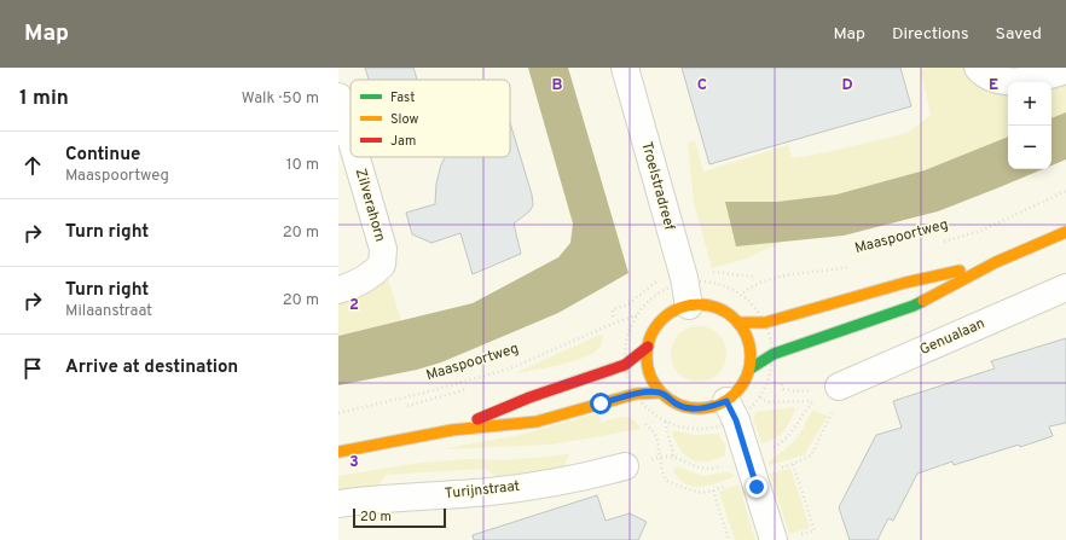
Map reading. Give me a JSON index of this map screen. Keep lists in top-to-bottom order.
{
  "streets": {
    "street": [
      "Troelstradreef",
      "Zilverahorn",
      "Genualaan",
      "Turijnstraat"
    ],
    "path": ["Maaspoortweg"]
  },
  "legend": ["Fast", "Slow", "Jam"],
  "scale_bar": "20 m",
  "page": {
    "header": "Map",
    "nav": ["Map", "Directions", "Saved"],
    "heading": ["1 min", "Walk · 50 m"],
    "map_buttons": ["+", "−"],
    "list": [
      ["Continue", "Maaspoortweg", "10 m"],
      ["Turn right", "20 m"],
      ["Turn right", "Milaanstraat", "20 m"],
      "Arrive at destination"
    ],
    "scale": "20 m"
  },
  "grid": {
    "columns": [
      "B",
      "C",
      "D",
      "E"
    ],
    "rows": ["2", "3"]
  }
}
